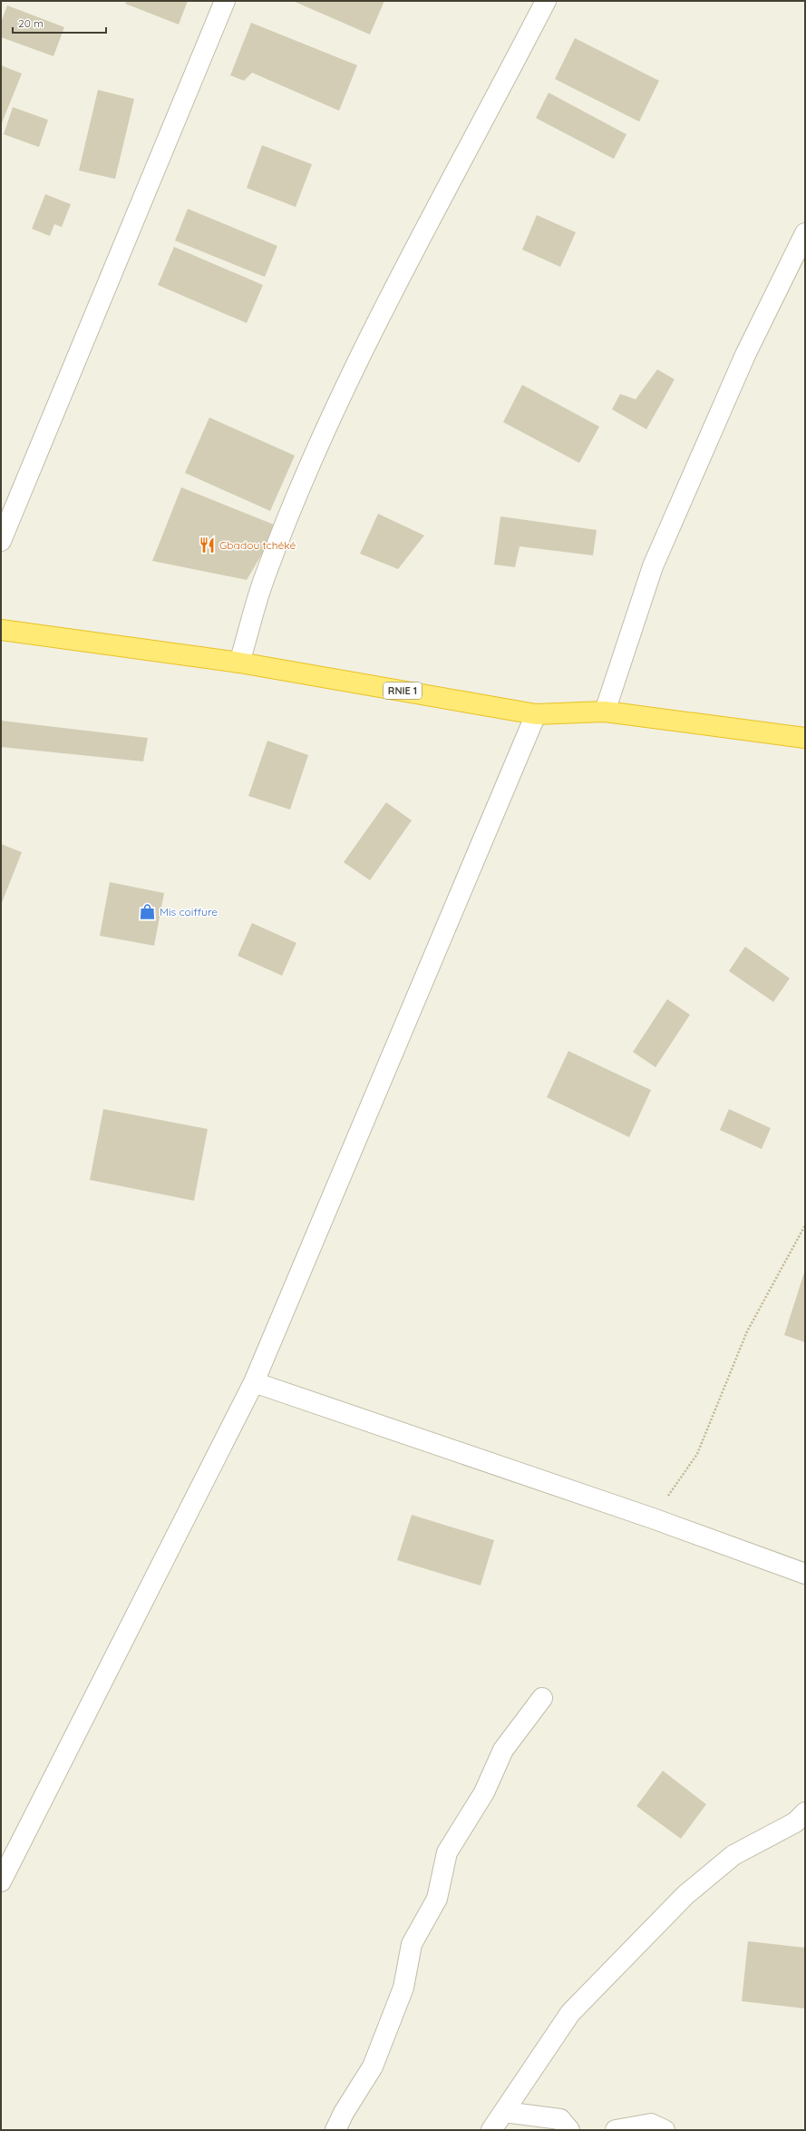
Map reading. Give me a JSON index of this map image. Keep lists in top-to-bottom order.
{
  "streets": {
    "highway": ["RNIE 1"]
  },
  "places": {
    "restaurant": ["Gbadou tchéké"],
    "shop": ["Mis coiffure"]
  },
  "scale_bar": "20 m"
}
